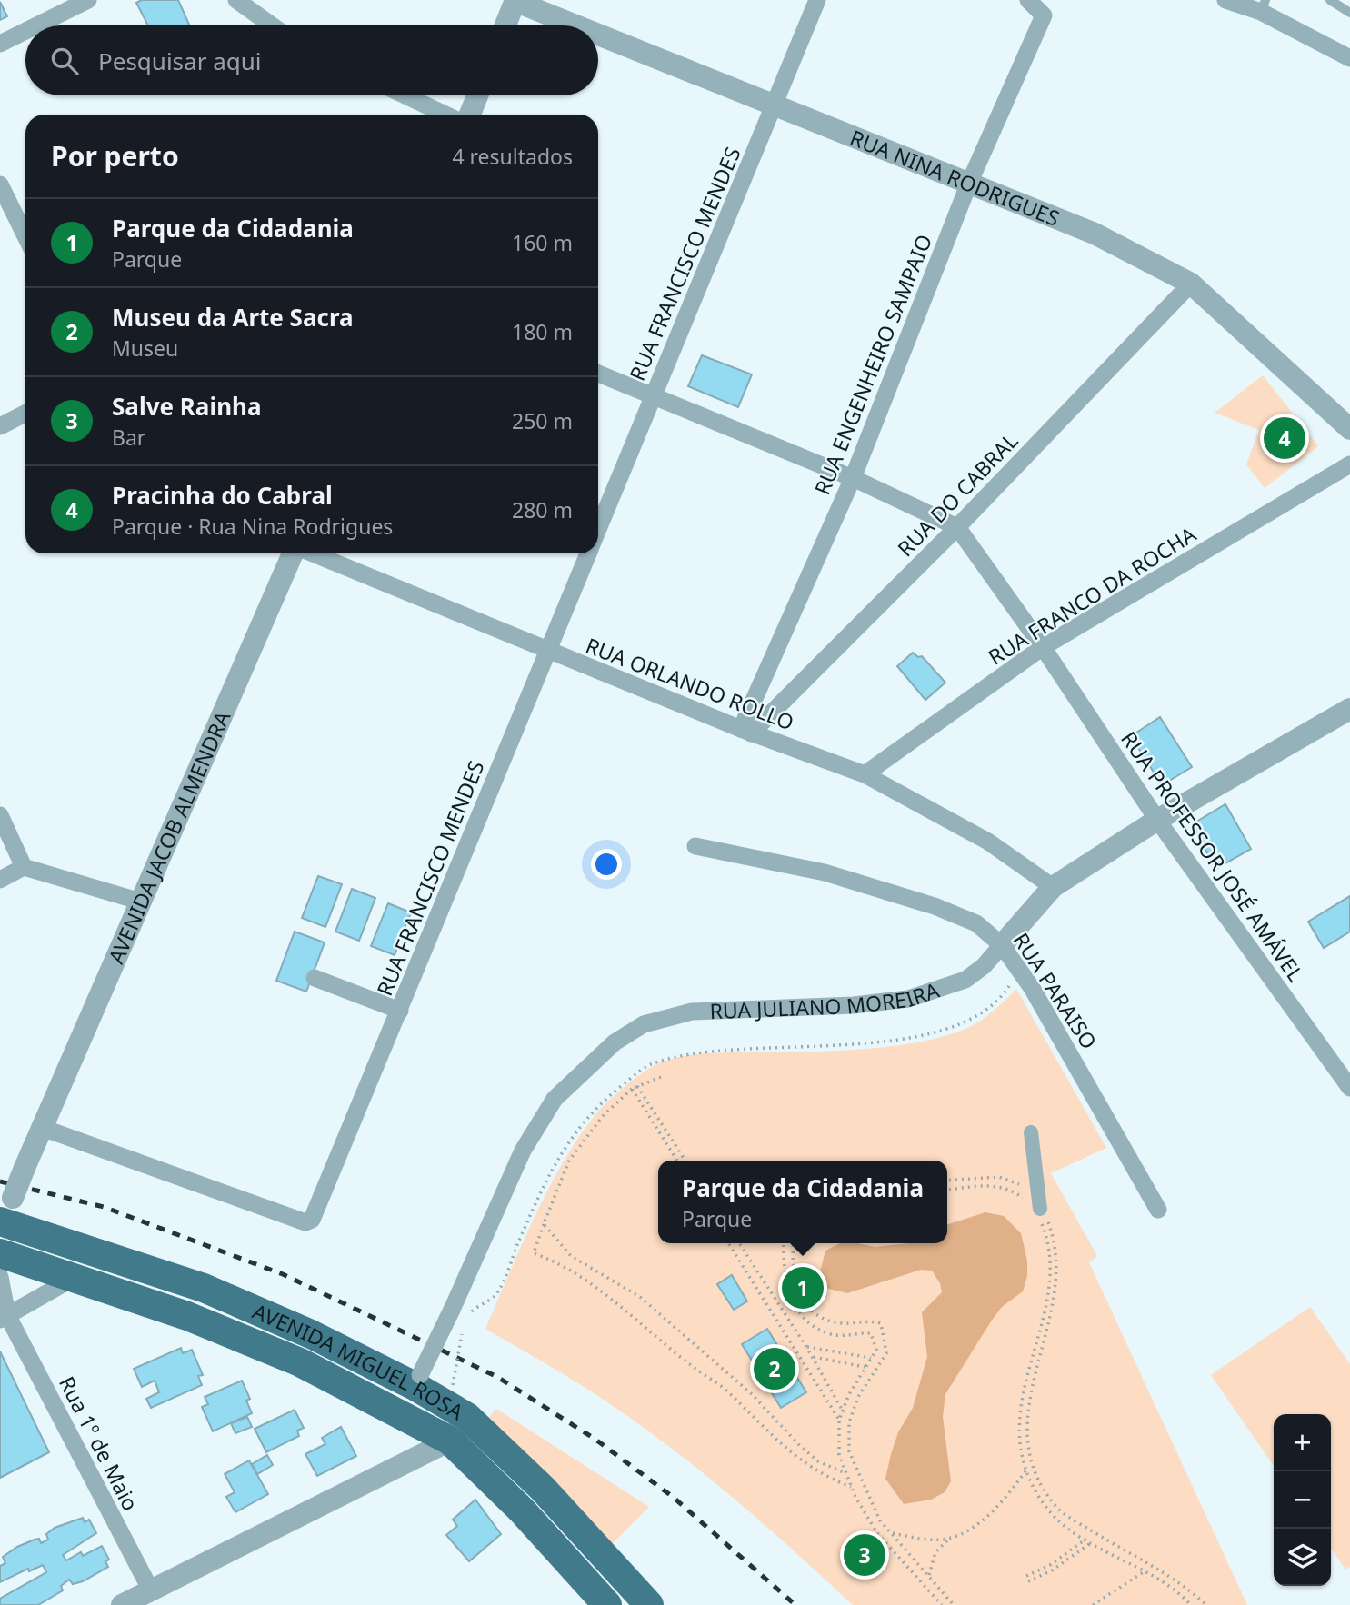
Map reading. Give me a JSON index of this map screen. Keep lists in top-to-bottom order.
{
  "streets": {
    "main road": ["AVENIDA MIGUEL ROSA"],
    "street": [
      "RUA NINA RODRIGUES",
      "RUA FRANCISCO MENDES",
      "RUA ENGENHEIRO SAMPAIO",
      "RUA DO CABRAL",
      "RUA FRANCO DA ROCHA",
      "RUA ORLANDO ROLLO",
      "AVENIDA JACOB ALMENDRA",
      "RUA PROFESSOR JOSÉ AMÁVEL",
      "RUA PARAISO",
      "RUA JULIANO MOREIRA",
      "Rua 1º de Maio"
    ]
  },
  "crossings": [
    ["RUA NINA RODRIGUES", "RUA FRANCISCO MENDES"],
    ["RUA NINA RODRIGUES", "RUA ENGENHEIRO SAMPAIO"],
    ["RUA NINA RODRIGUES", "RUA DO CABRAL"],
    ["RUA FRANCISCO MENDES", "RUA ORLANDO ROLLO"],
    ["RUA FRANCISCO MENDES", "AVENIDA JACOB ALMENDRA"],
    ["RUA ENGENHEIRO SAMPAIO", "RUA DO CABRAL"],
    ["RUA ENGENHEIRO SAMPAIO", "RUA ORLANDO ROLLO"],
    ["RUA DO CABRAL", "RUA ORLANDO ROLLO"],
    ["RUA DO CABRAL", "RUA PROFESSOR JOSÉ AMÁVEL"],
    ["RUA FRANCO DA ROCHA", "RUA ORLANDO ROLLO"],
    ["RUA FRANCO DA ROCHA", "RUA PROFESSOR JOSÉ AMÁVEL"],
    ["RUA ORLANDO ROLLO", "RUA JULIANO MOREIRA"],
    ["AVENIDA JACOB ALMENDRA", "AVENIDA MIGUEL ROSA"],
    ["RUA PROFESSOR JOSÉ AMÁVEL", "RUA JULIANO MOREIRA"],
    ["RUA PARAISO", "RUA JULIANO MOREIRA"],
    ["RUA JULIANO MOREIRA", "AVENIDA MIGUEL ROSA"]
  ],
  "page": {
    "search": "Pesquisar aqui",
    "heading": ["Por perto", "4 resultados"],
    "list": [
      {
        "mark": "1",
        "name": "Parque da Cidadania",
        "note": "Parque",
        "value": "160 m"
      },
      {
        "mark": "2",
        "name": "Museu da Arte Sacra",
        "note": "Museu",
        "value": "180 m"
      },
      {
        "mark": "3",
        "name": "Salve Rainha",
        "note": "Bar",
        "value": "250 m"
      },
      {
        "mark": "4",
        "name": "Pracinha do Cabral",
        "note": "Parque · Rua Nina Rodrigues",
        "value": "280 m"
      }
    ],
    "pins": [
      "4",
      "1",
      "2",
      "3"
    ],
    "popup": ["Parque da Cidadania", "Parque"],
    "map_buttons": ["+", "−"]
  }
}
